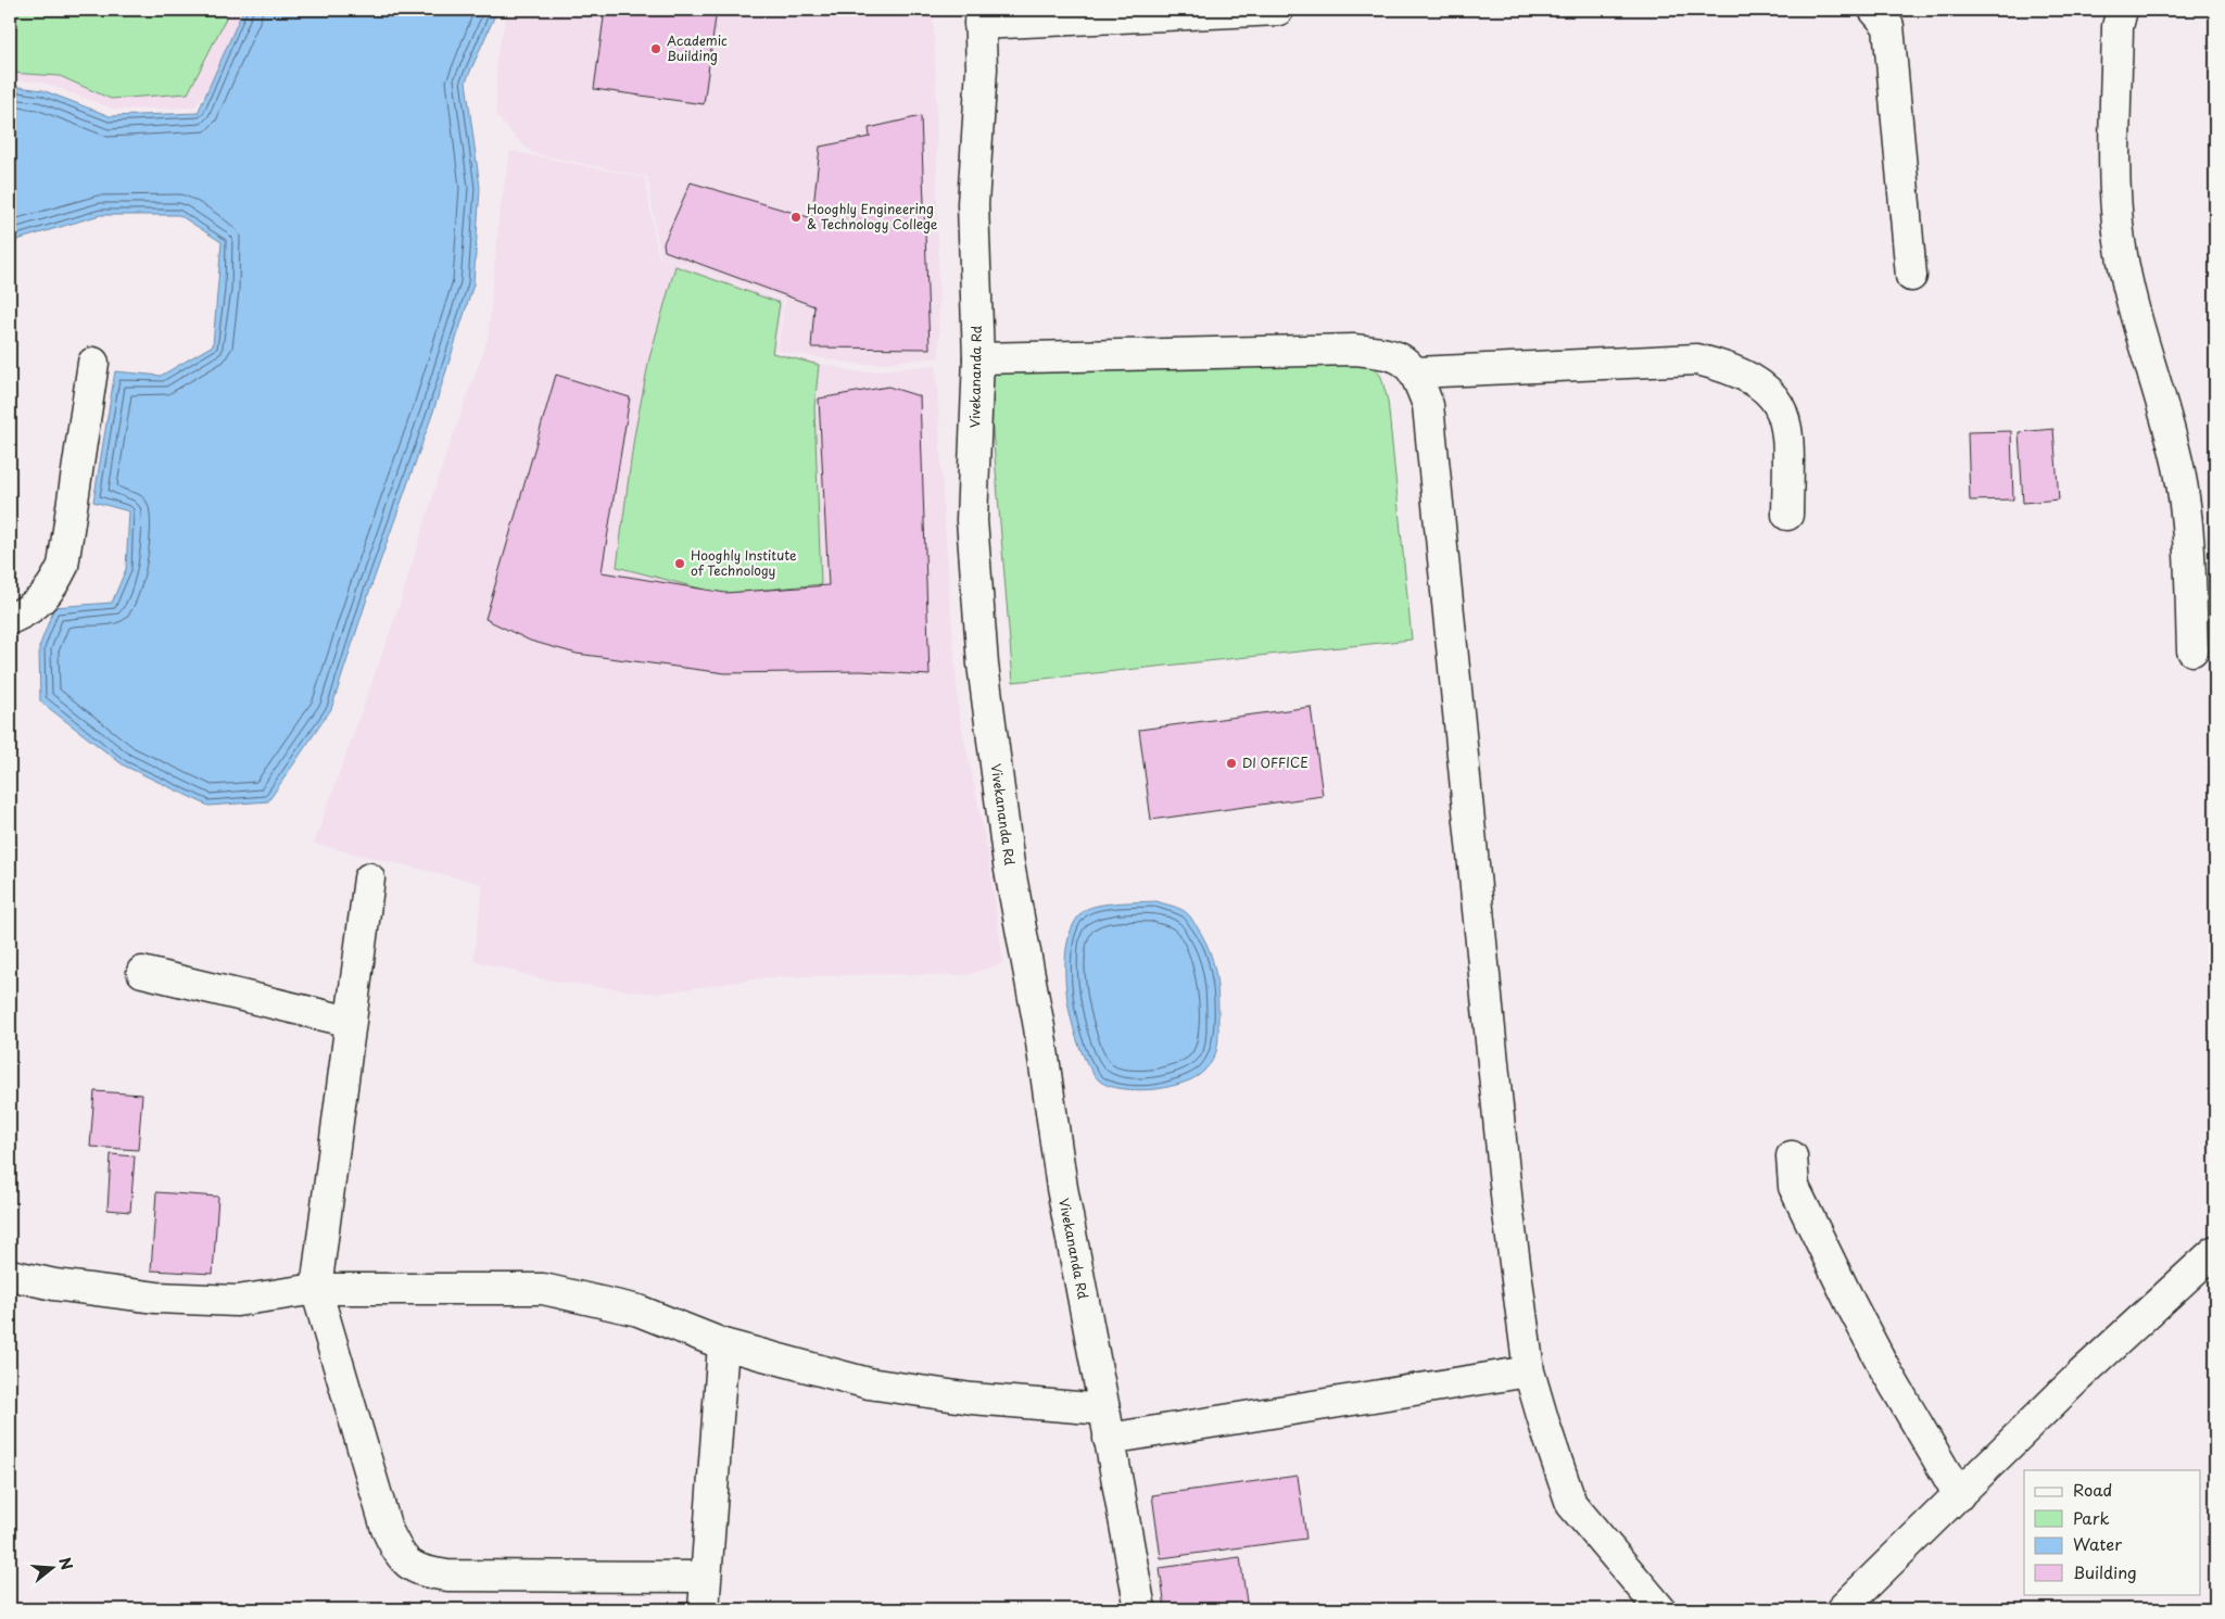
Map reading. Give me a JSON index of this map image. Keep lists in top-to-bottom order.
{
  "streets": {
    "street": ["Vivekananda Rd"]
  },
  "places": [
    "Academic Building",
    "Hooghly Engineering & Technology College",
    "Hooghly Institute of Technology",
    "DI OFFICE"
  ],
  "legend": [
    "Road",
    "Park",
    "Water",
    "Building"
  ],
  "north": "right"
}
